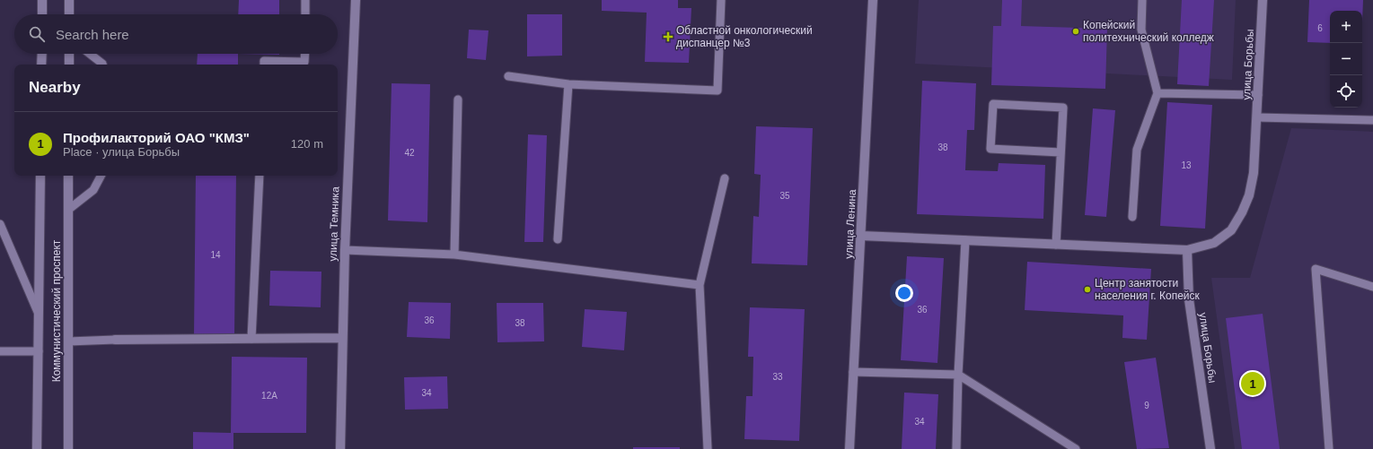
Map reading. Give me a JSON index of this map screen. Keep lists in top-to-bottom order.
{
  "streets": {
    "street": [
      "улица Борьбы",
      "улица Темника",
      "улица Ленина",
      "Коммунистический проспект"
    ]
  },
  "crossings": [
    ["улица Борьбы", "улица Ленина"]
  ],
  "places": {
    "other": ["Копейский политехнический колледж", "Центр занятости населения г. Копейск"],
    "health": ["Областной онкологический диспанцер №3"]
  },
  "house_numbers": [
    "6",
    "38",
    "42",
    "13",
    "35",
    "14",
    "36",
    "36",
    "38",
    "33",
    "34",
    "12А",
    "9",
    "34"
  ],
  "page": {
    "map_buttons": ["+", "−"],
    "search": "Search here",
    "heading": "Nearby",
    "list": [
      {
        "mark": "1",
        "name": "Профилакторий ОАО \"КМЗ\"",
        "note": "Place · улица Борьбы",
        "value": "120 m"
      }
    ],
    "pins": "1"
  }
}
